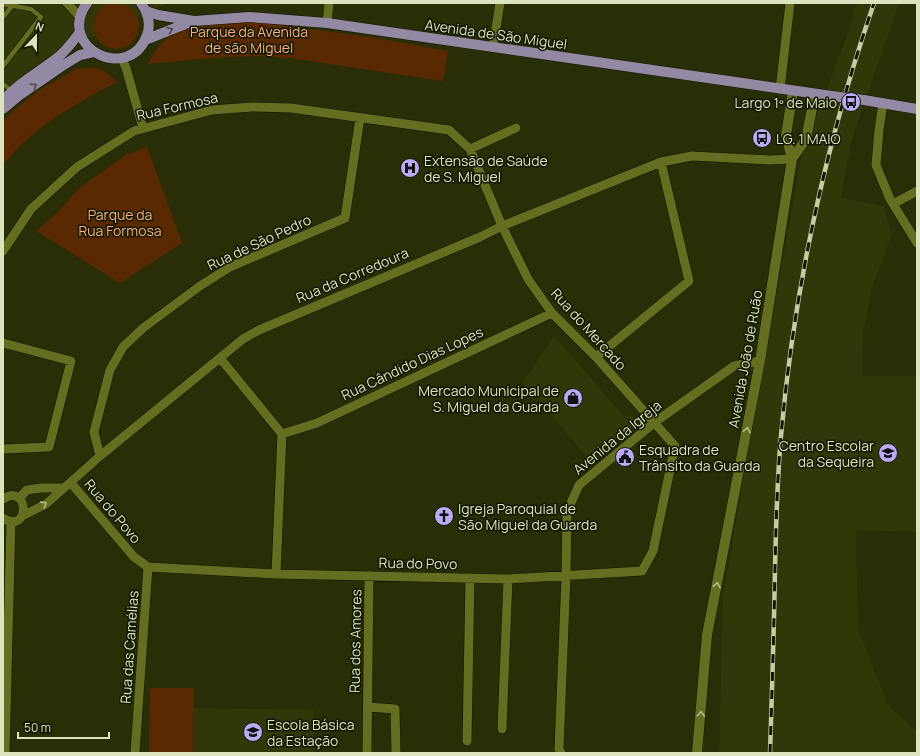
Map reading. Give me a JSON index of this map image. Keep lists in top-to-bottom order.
{
  "streets": {
    "main road": ["Avenida de São Miguel", "Avenida João de Ruão"],
    "street": [
      "Rua Formosa",
      "Rua de São Pedro",
      "Rua da Corredoura",
      "Rua do Mercado",
      "Rua Cândido Dias Lopes",
      "Avenida da Igreja",
      "Rua do Povo",
      "Rua dos Amores",
      "Rua das Camélias"
    ]
  },
  "crossings": [
    ["Rua Formosa", "Rua de São Pedro"],
    ["Rua Formosa", "Rua da Corredoura"],
    ["Rua Formosa", "Rua do Mercado"],
    ["Rua de São Pedro", "Rua da Corredoura"],
    ["Rua da Corredoura", "Rua do Mercado"],
    ["Rua da Corredoura", "Avenida João de Ruão"],
    ["Rua da Corredoura", "Rua do Povo"],
    ["Rua do Mercado", "Rua Cândido Dias Lopes"],
    ["Rua do Mercado", "Avenida da Igreja"],
    ["Rua do Mercado", "Rua do Povo"],
    ["Avenida João de Ruão", "Avenida da Igreja"],
    ["Avenida da Igreja", "Rua do Povo"],
    ["Rua do Povo", "Rua dos Amores"],
    ["Rua do Povo", "Rua das Camélias"]
  ],
  "one_way": ["Avenida João de Ruão"],
  "parks": ["Parque da Avenida de são Miguel", "Parque da Rua Formosa"],
  "places": {
    "bus stop": ["Largo 1º de Maio", "LG. 1 MAIO"],
    "hospital": ["Extensão de Saúde de S. Miguel"],
    "shop": ["Mercado Municipal de S. Miguel da Guarda"],
    "school or university": ["Centro Escolar da Sequeira", "Escola Básica da Estação"],
    "public building": ["Esquadra de Trânsito da Guarda"],
    "church": ["Igreja Paroquial de São Miguel da Guarda"]
  },
  "scale_bar": "50 m",
  "north": "top"
}
